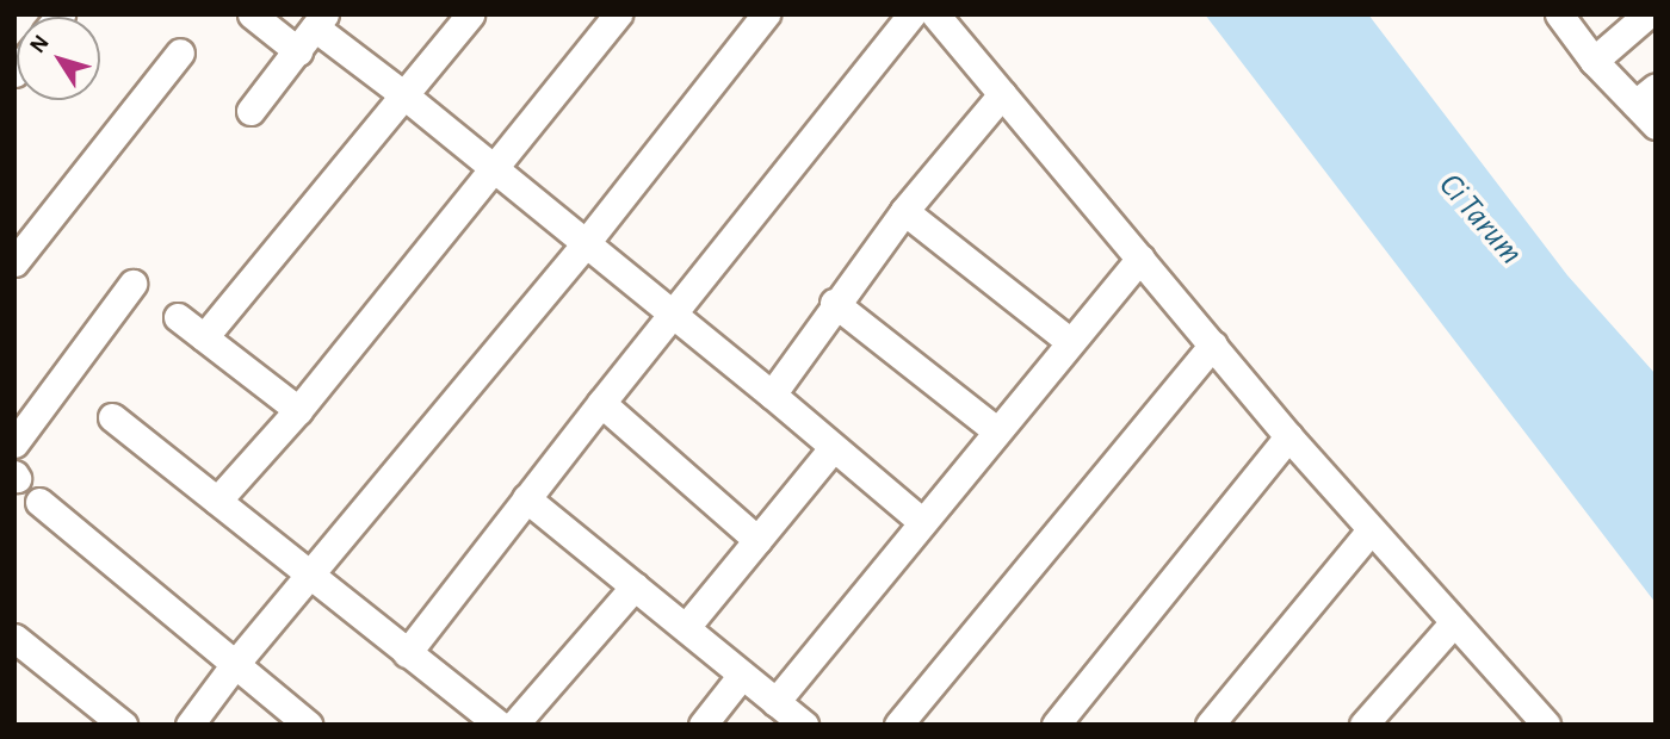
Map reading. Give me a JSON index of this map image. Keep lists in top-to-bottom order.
{
  "water": ["Ci Tarum"],
  "north": "top left"
}
